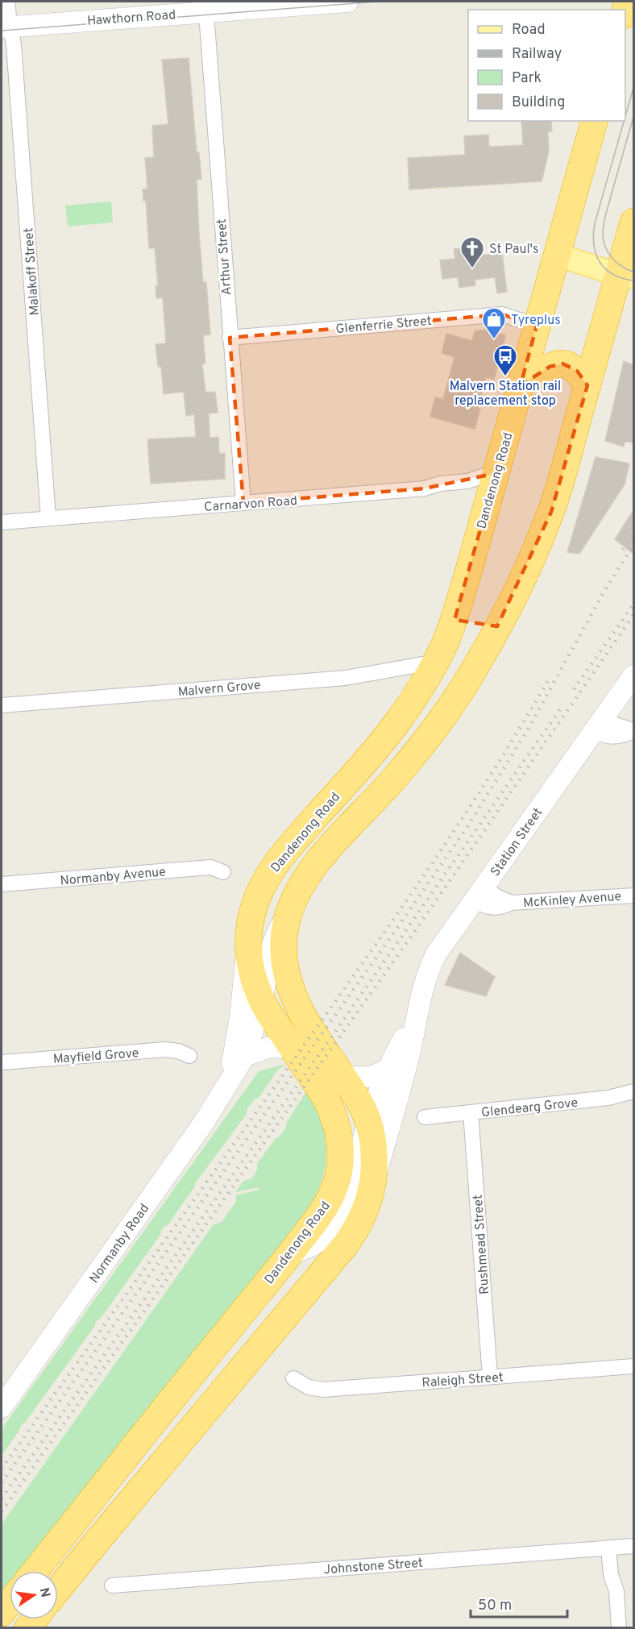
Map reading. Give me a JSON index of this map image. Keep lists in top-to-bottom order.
{
  "streets": {
    "highway": ["Dandenong Road"],
    "street": [
      "Hawthorn Road",
      "Arthur Street",
      "Malakoff Street",
      "Glenferrie Street",
      "Carnarvon Road",
      "Malvern Grove",
      "Station Street",
      "Normanby Avenue",
      "McKinley Avenue",
      "Mayfield Grove",
      "Glendearg Grove",
      "Normanby Road",
      "Rushmead Street",
      "Raleigh Street",
      "Johnstone Street"
    ]
  },
  "crossings": [
    ["Hawthorn Road", "Arthur Street"],
    ["Hawthorn Road", "Malakoff Street"],
    ["Arthur Street", "Glenferrie Street"],
    ["Arthur Street", "Carnarvon Road"],
    ["Malakoff Street", "Carnarvon Road"],
    ["Glenferrie Street", "Dandenong Road"],
    ["Dandenong Road", "Carnarvon Road"],
    ["Dandenong Road", "Malvern Grove"],
    ["Dandenong Road", "Station Street"],
    ["Dandenong Road", "Normanby Road"],
    ["Station Street", "McKinley Avenue"],
    ["Glendearg Grove", "Rushmead Street"],
    ["Rushmead Street", "Raleigh Street"]
  ],
  "places": {
    "church": ["St Paul's"],
    "shop": ["Tyreplus"],
    "bus stop": ["Malvern Station rail replacement stop"]
  },
  "legend": [
    "Road",
    "Railway",
    "Park",
    "Building"
  ],
  "scale_bar": "50 m",
  "north": "right"
}
